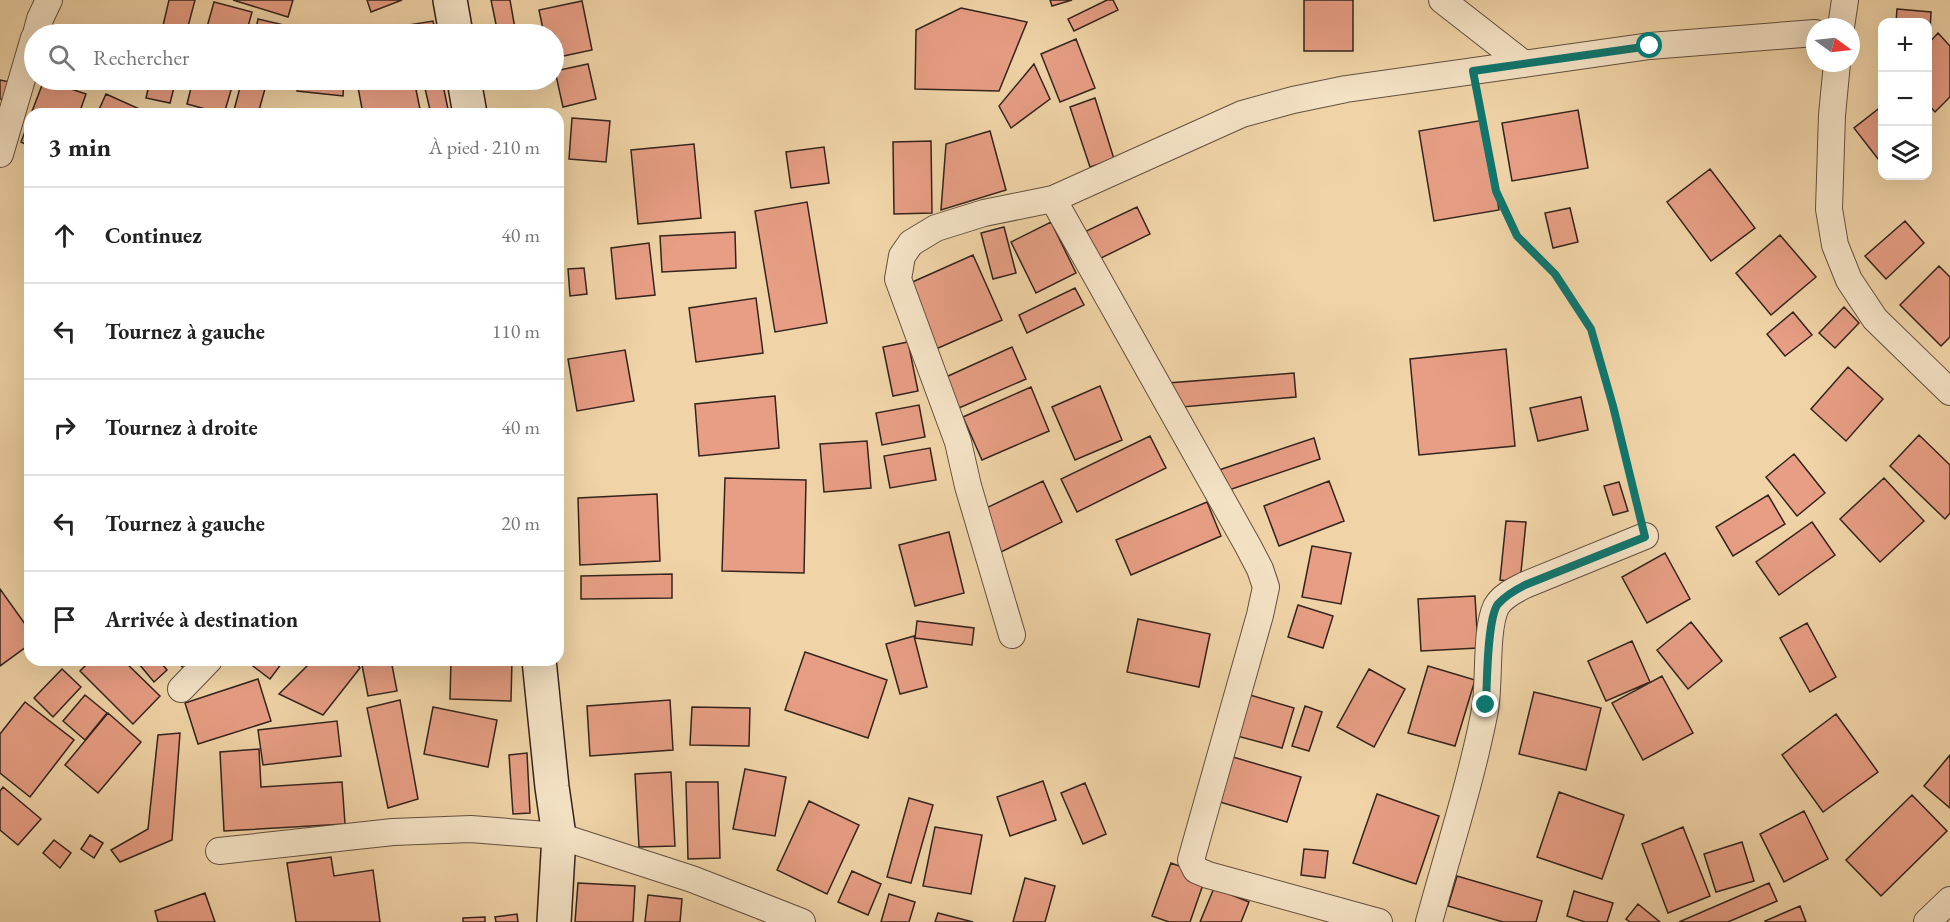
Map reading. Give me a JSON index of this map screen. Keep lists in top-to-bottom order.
{
  "north": "right",
  "page": {
    "map_buttons": ["+", "−"],
    "search": "Rechercher",
    "heading": ["3 min", "À pied · 210 m"],
    "list": [
      ["Continuez", "40 m"],
      ["Tournez à gauche", "110 m"],
      ["Tournez à droite", "40 m"],
      ["Tournez à gauche", "20 m"],
      "Arrivée à destination"
    ]
  }
}
